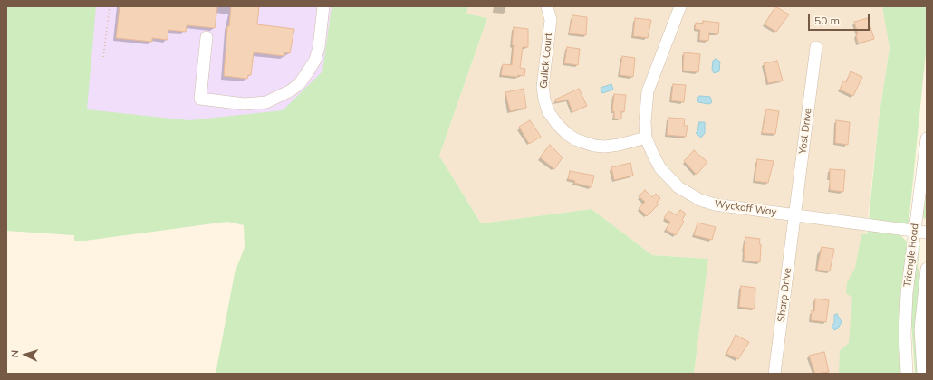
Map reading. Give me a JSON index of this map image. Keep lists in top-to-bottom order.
{
  "streets": {
    "street": [
      "Gulick Court",
      "Yost Drive",
      "Wyckoff Way",
      "Triangle Road",
      "Sharp Drive"
    ]
  },
  "crossings": [
    ["Gulick Court", "Wyckoff Way"],
    ["Yost Drive", "Wyckoff Way"],
    ["Yost Drive", "Sharp Drive"],
    ["Wyckoff Way", "Triangle Road"],
    ["Wyckoff Way", "Sharp Drive"]
  ],
  "scale_bar": "50 m",
  "north": "left"
}
